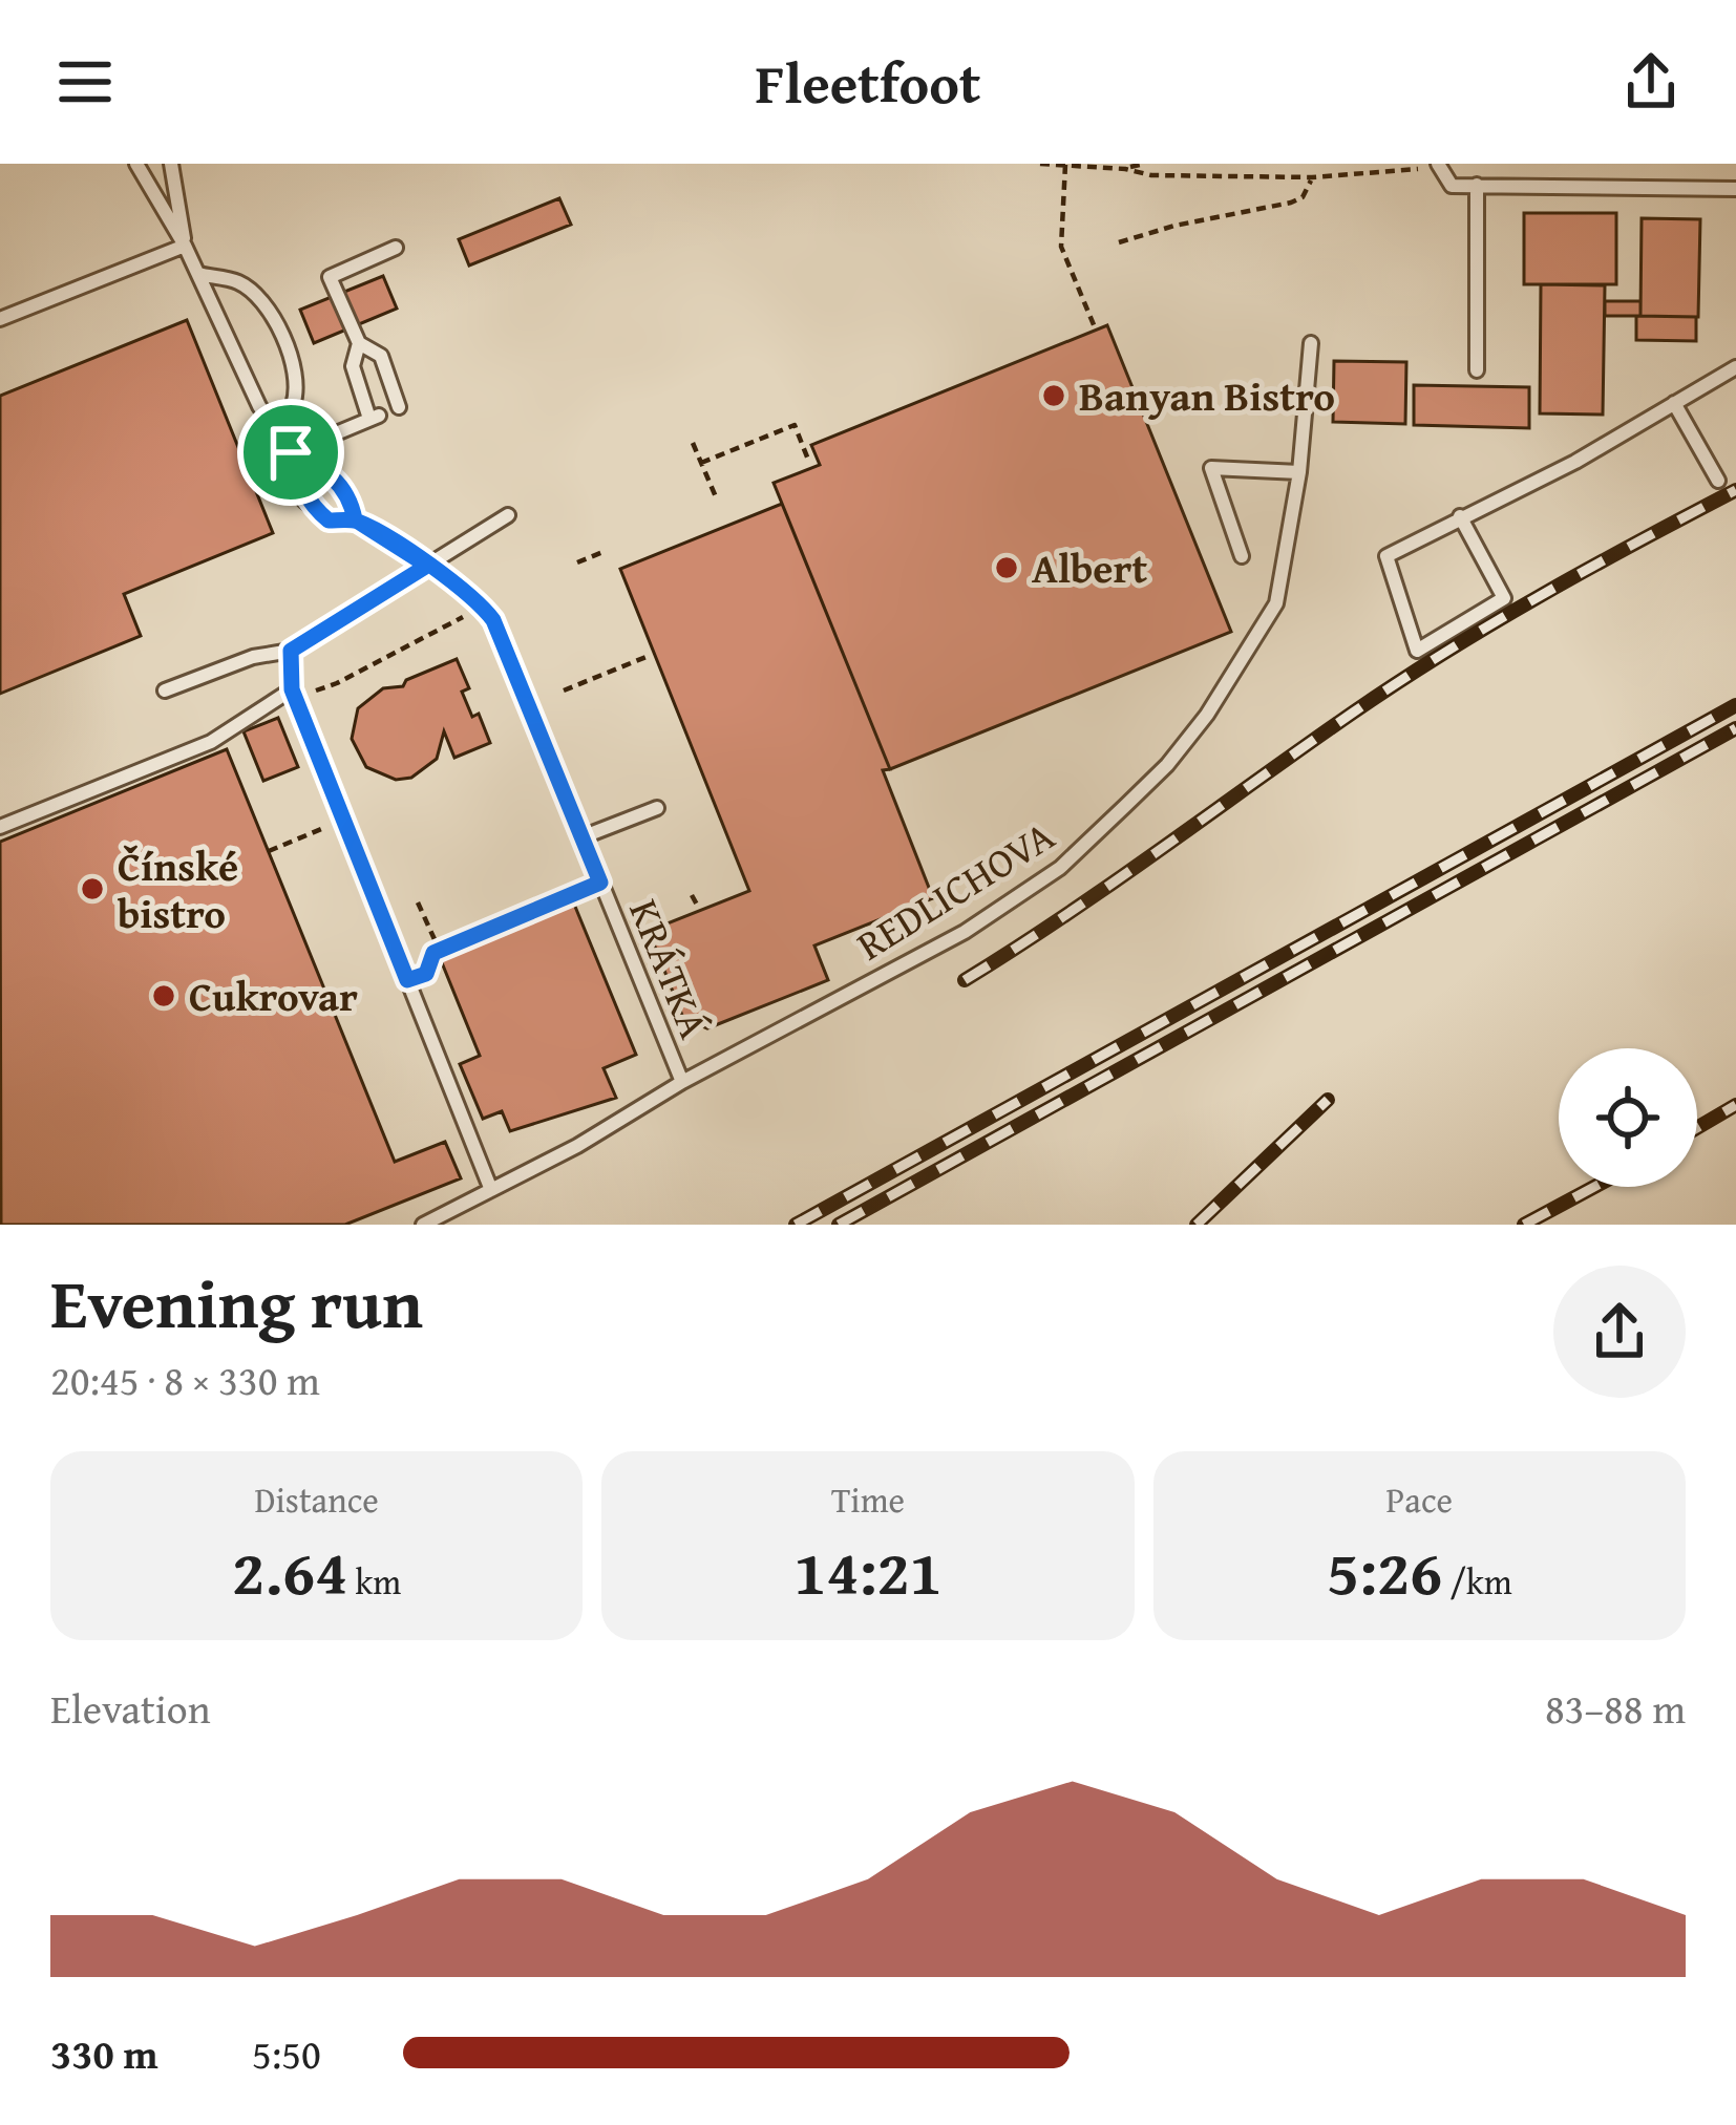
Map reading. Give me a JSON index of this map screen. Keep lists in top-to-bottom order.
{
  "streets": {
    "lane": ["REDLICHOVA", "KRÁTKÁ"]
  },
  "crossings": [
    ["REDLICHOVA", "KRÁTKÁ"]
  ],
  "places": [
    "Banyan Bistro",
    "Albert",
    "Čínské bistro",
    "Cukrovar"
  ],
  "page": {
    "header": "Fleetfoot",
    "heading": ["Evening run", "20:45 · 8 × 330 m"],
    "stats": [
      ["Distance", "2.64 km"],
      ["Time", "14:21"],
      ["Pace", "5:26 /km"]
    ],
    "chart": ["Elevation", "83–88 m"],
    "list": [
      {
        "name": "330 m",
        "note": "5:50"
      }
    ]
  }
}
